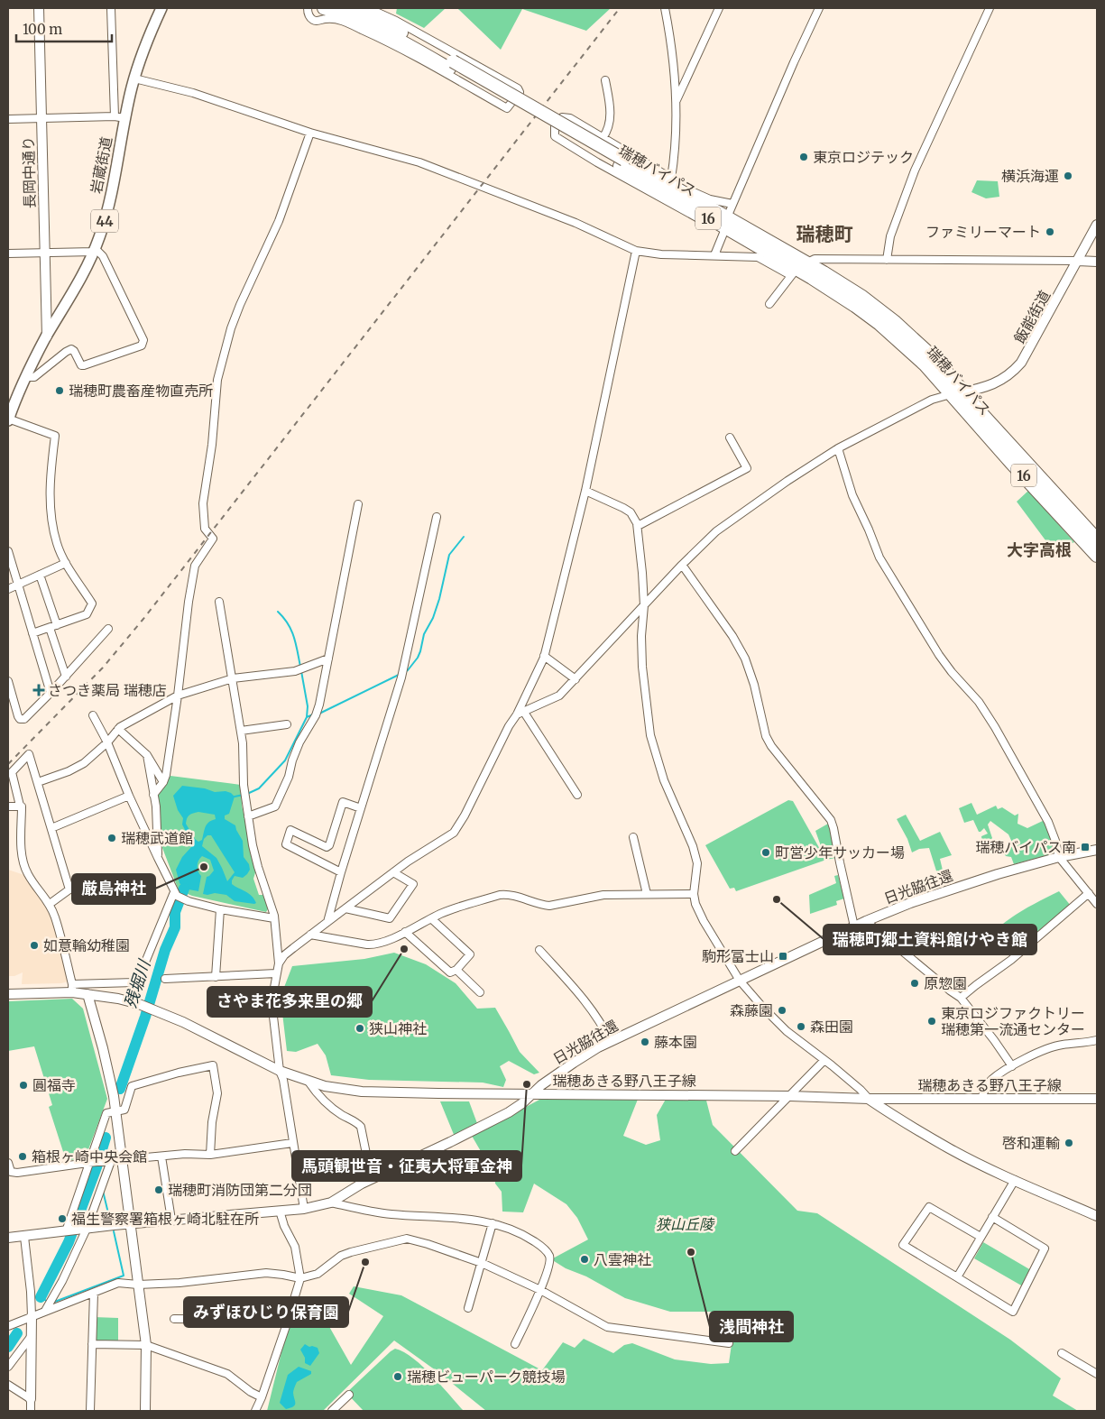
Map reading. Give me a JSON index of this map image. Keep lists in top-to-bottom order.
{
  "streets": {
    "highway": ["瑞穂バイパス", "16"],
    "main road": ["岩蔵街道", "44"],
    "street": [
      "長岡中通り",
      "飯能街道",
      "日光脇往還",
      "瑞穂あきる野八王子線"
    ]
  },
  "crossings": [
    ["岩蔵街道", "長岡中通り"],
    ["瑞穂バイパス", "飯能街道"],
    ["日光脇往還", "瑞穂あきる野八王子線"]
  ],
  "districts": ["瑞穂町", "大字高根"],
  "water": ["残堀川"],
  "parks": ["狭山丘陵"],
  "places": {
    "other": [
      "東京ロジテック",
      "横浜海運",
      "ファミリーマート",
      "瑞穂町農畜産物直売所",
      "瑞穂武道館",
      "町営少年サッカー場",
      "厳島神社",
      "瑞穂町郷土資料館けやき館",
      "如意輪幼稚園",
      "さやま花多来里の郷",
      "原惣園",
      "森藤園",
      "東京ロジファクトリー 瑞穂第一流通センター",
      "森田園",
      "狭山神社",
      "藤本園",
      "馬頭観世音・征夷大将軍金神",
      "圓福寺",
      "啓和運輸",
      "箱根ヶ崎中央会館",
      "瑞穂町消防団第二分団",
      "福生警察署箱根ヶ崎北駐在所",
      "浅間神社",
      "八雲神社",
      "みずほひじり保育園",
      "瑞穂ビューパーク競技場"
    ],
    "health": ["さつき薬局 瑞穂店"],
    "transit": ["瑞穂バイパス南", "駒形富士山"]
  },
  "scale_bar": "100 m"
}
